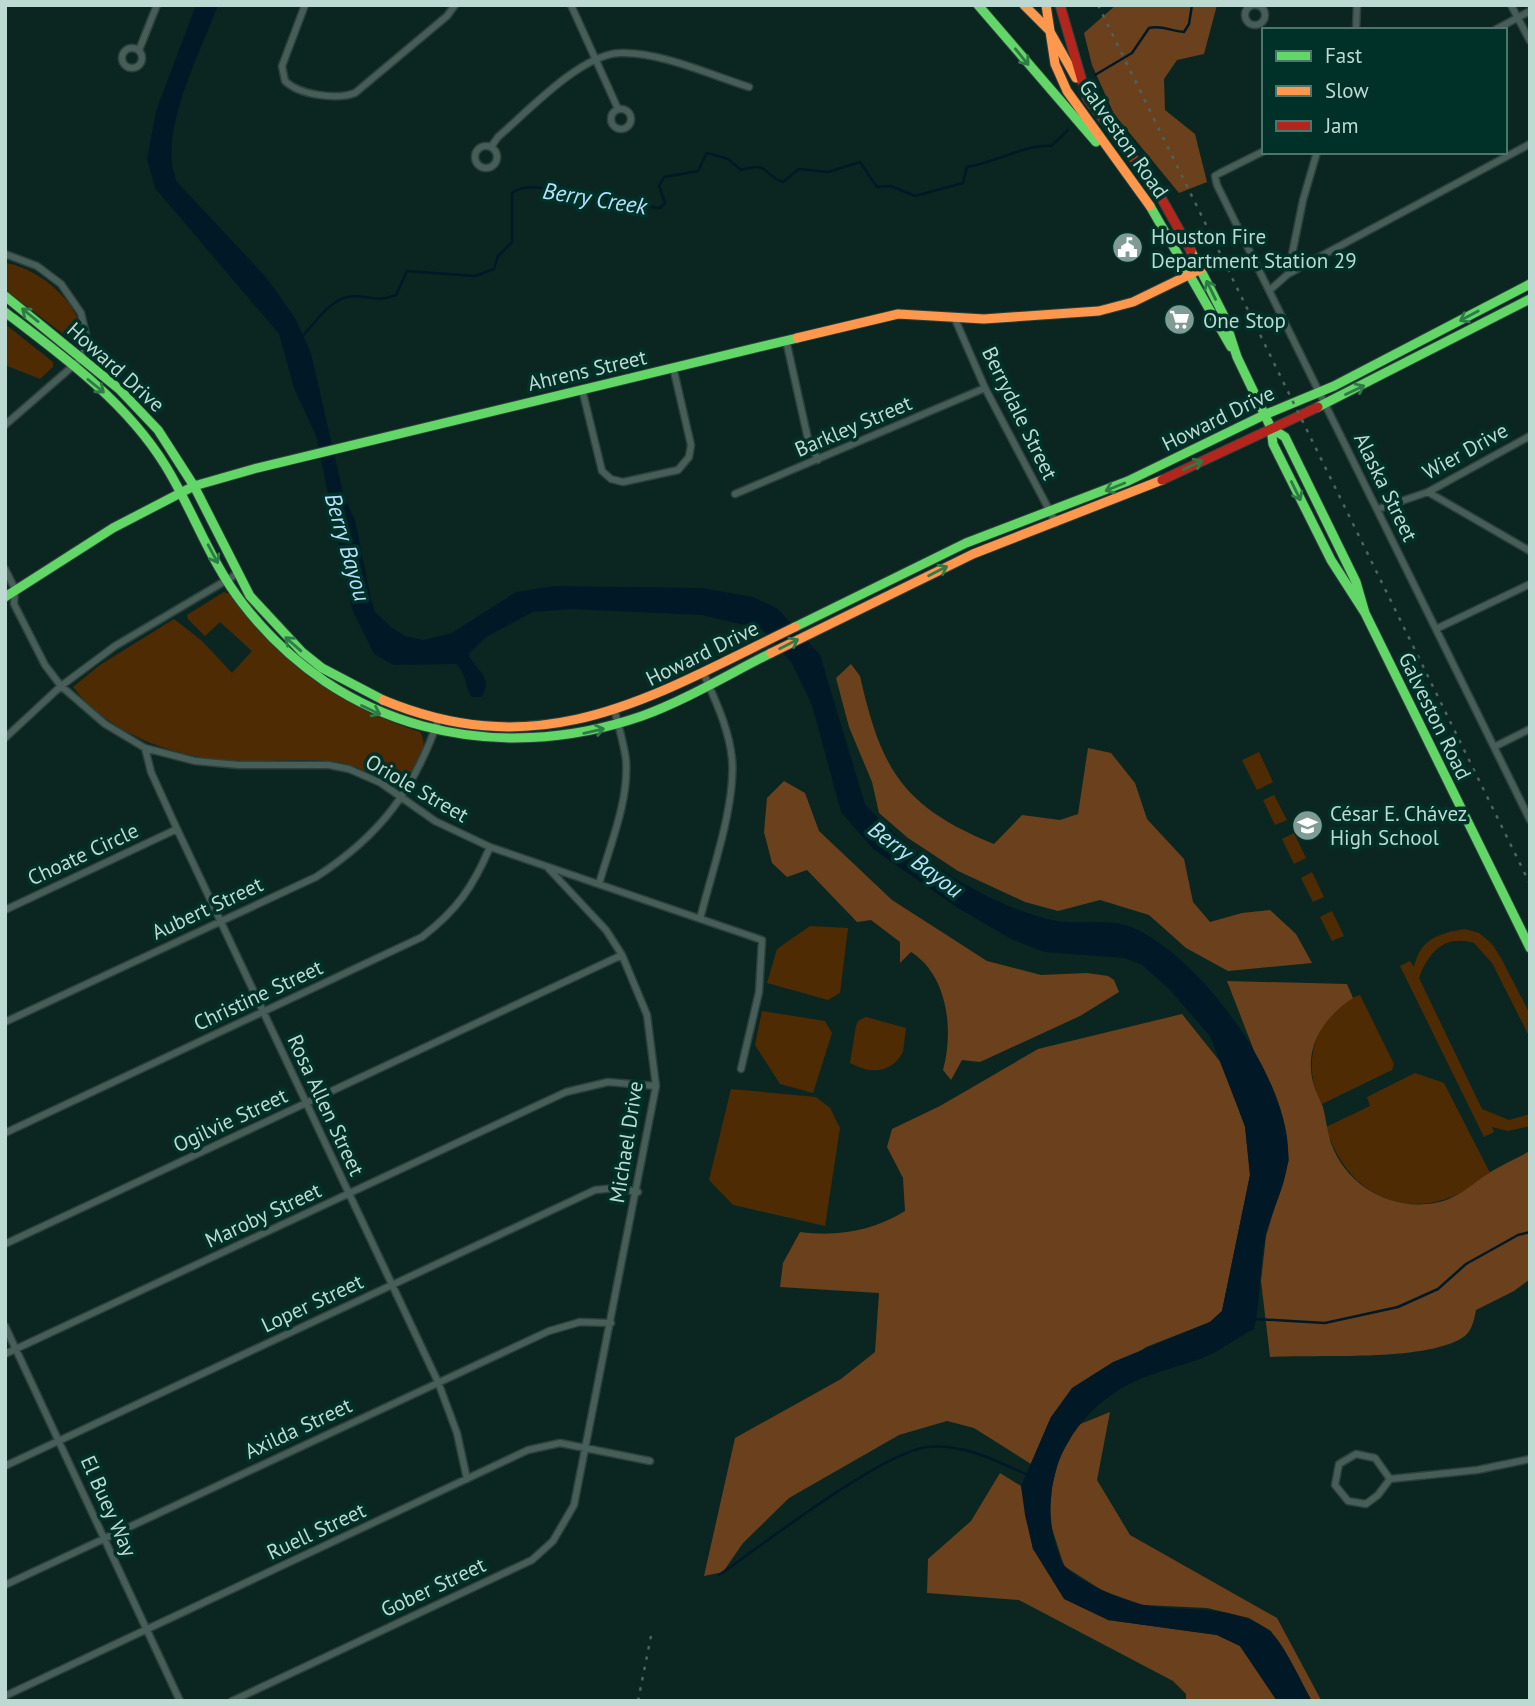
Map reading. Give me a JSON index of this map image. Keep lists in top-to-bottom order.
{
  "streets": {
    "main road": ["Galveston Road", "Howard Drive", "Ahrens Street"],
    "street": [
      "Berrydale Street",
      "Barkley Street",
      "Wier Drive",
      "Alaska Street",
      "Oriole Street",
      "Choate Circle",
      "Aubert Street",
      "Christine Street",
      "Rosa Allen Street",
      "Ogilvie Street",
      "Michael Drive",
      "Maroby Street",
      "Loper Street",
      "Axilda Street",
      "El Buey Way",
      "Ruell Street",
      "Gober Street"
    ]
  },
  "crossings": [
    ["Galveston Road", "Howard Drive"],
    ["Galveston Road", "Ahrens Street"],
    ["Howard Drive", "Ahrens Street"],
    ["Howard Drive", "Berrydale Street"],
    ["Howard Drive", "Alaska Street"],
    ["Howard Drive", "Aubert Street"],
    ["Ahrens Street", "Berrydale Street"],
    ["Ahrens Street", "Oriole Street"],
    ["Berrydale Street", "Barkley Street"],
    ["Wier Drive", "Alaska Street"],
    ["Oriole Street", "Aubert Street"],
    ["Oriole Street", "Christine Street"],
    ["Oriole Street", "Rosa Allen Street"],
    ["Oriole Street", "Michael Drive"],
    ["Choate Circle", "Rosa Allen Street"],
    ["Aubert Street", "Rosa Allen Street"],
    ["Christine Street", "Rosa Allen Street"],
    ["Rosa Allen Street", "Ogilvie Street"],
    ["Rosa Allen Street", "Maroby Street"],
    ["Rosa Allen Street", "Loper Street"],
    ["Rosa Allen Street", "Axilda Street"],
    ["Rosa Allen Street", "Ruell Street"],
    ["Ogilvie Street", "Michael Drive"],
    ["Michael Drive", "Maroby Street"],
    ["Michael Drive", "Loper Street"],
    ["Michael Drive", "Axilda Street"],
    ["Michael Drive", "Ruell Street"],
    ["Michael Drive", "Gober Street"],
    ["Maroby Street", "El Buey Way"],
    ["Loper Street", "El Buey Way"],
    ["Axilda Street", "El Buey Way"],
    ["El Buey Way", "Ruell Street"],
    ["Ruell Street", "Gober Street"]
  ],
  "water": ["Berry Creek", "Berry Bayou"],
  "places": {
    "public building": ["Houston Fire Department Station 29"],
    "supermarket": ["One Stop"],
    "school or university": ["César E. Chávez High School"]
  },
  "legend": ["Fast", "Slow", "Jam"]
}
